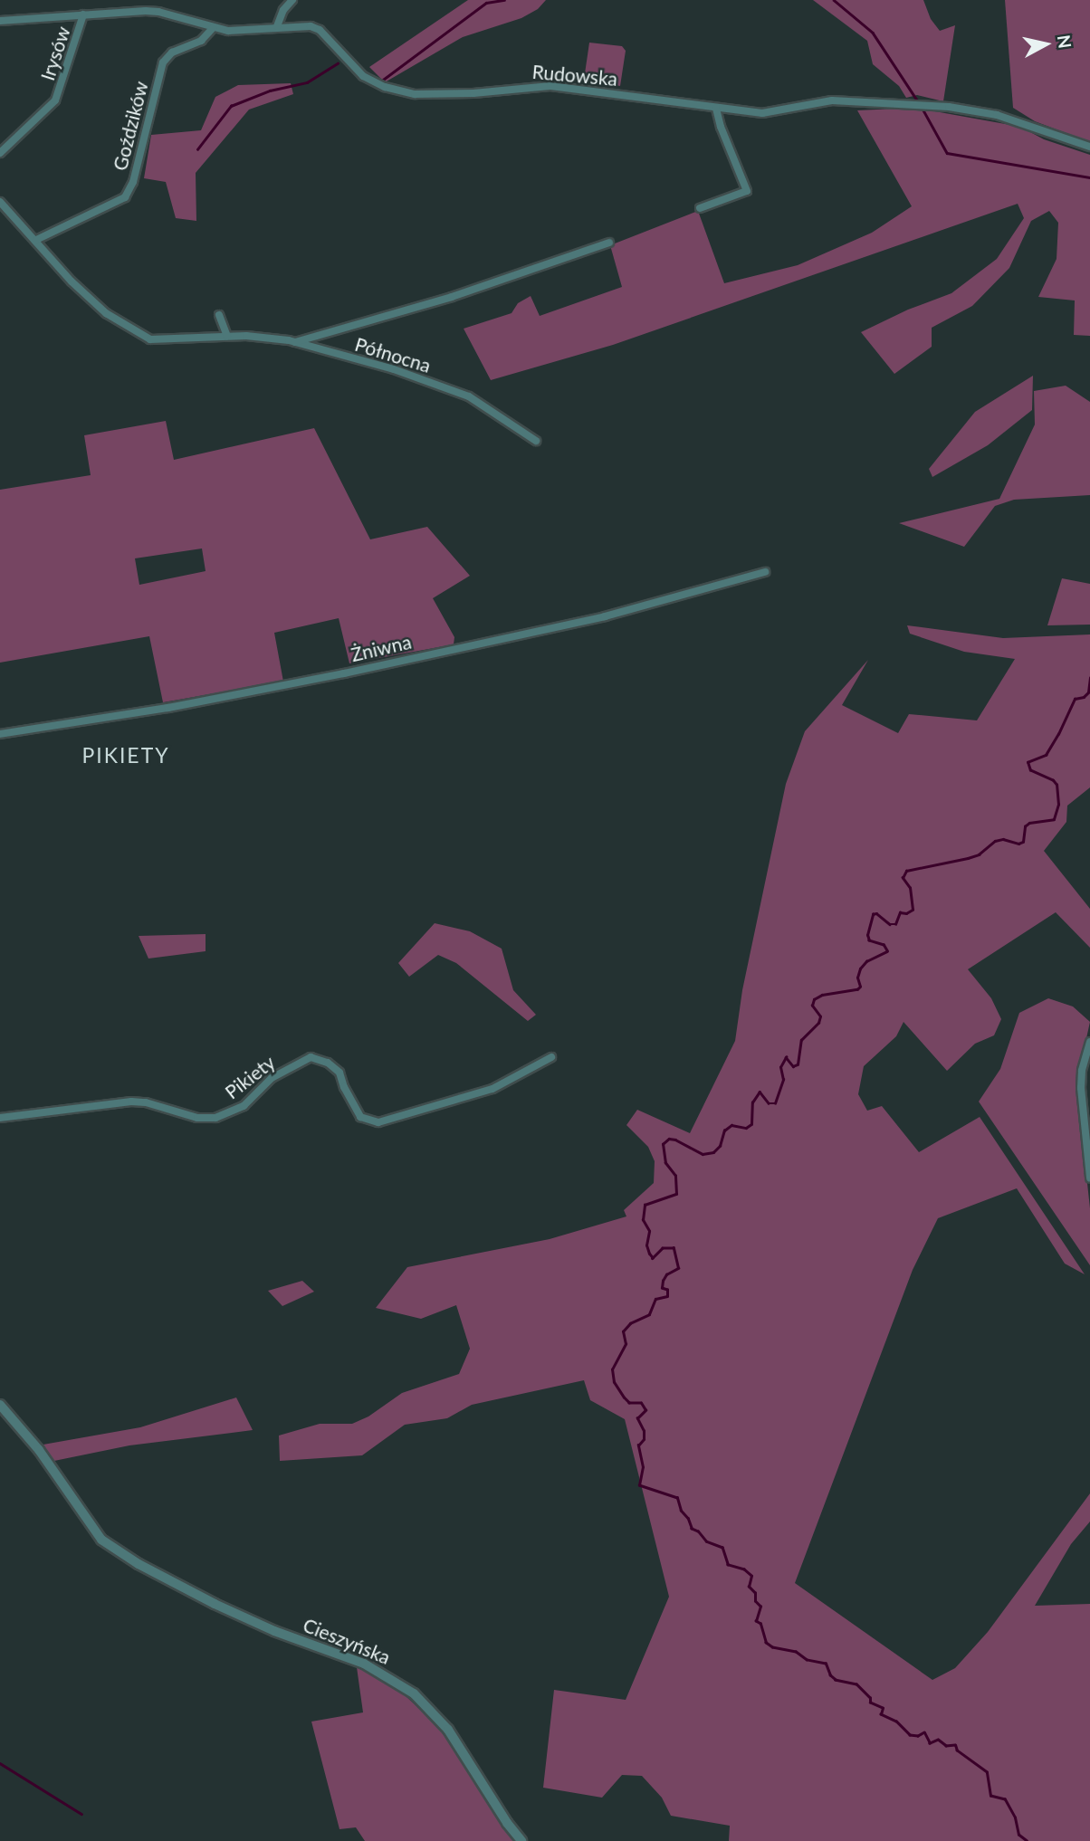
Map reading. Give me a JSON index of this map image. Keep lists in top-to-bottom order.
{
  "streets": {
    "street": [
      "Irysów",
      "Rudowska",
      "Goździków",
      "Północna",
      "Żniwna",
      "Pikiety",
      "Cieszyńska"
    ]
  },
  "crossings": [
    ["Irysów", "Rudowska"],
    ["Rudowska", "Goździków"],
    ["Goździków", "Północna"]
  ],
  "districts": ["PIKIETY"],
  "north": "right"
}
